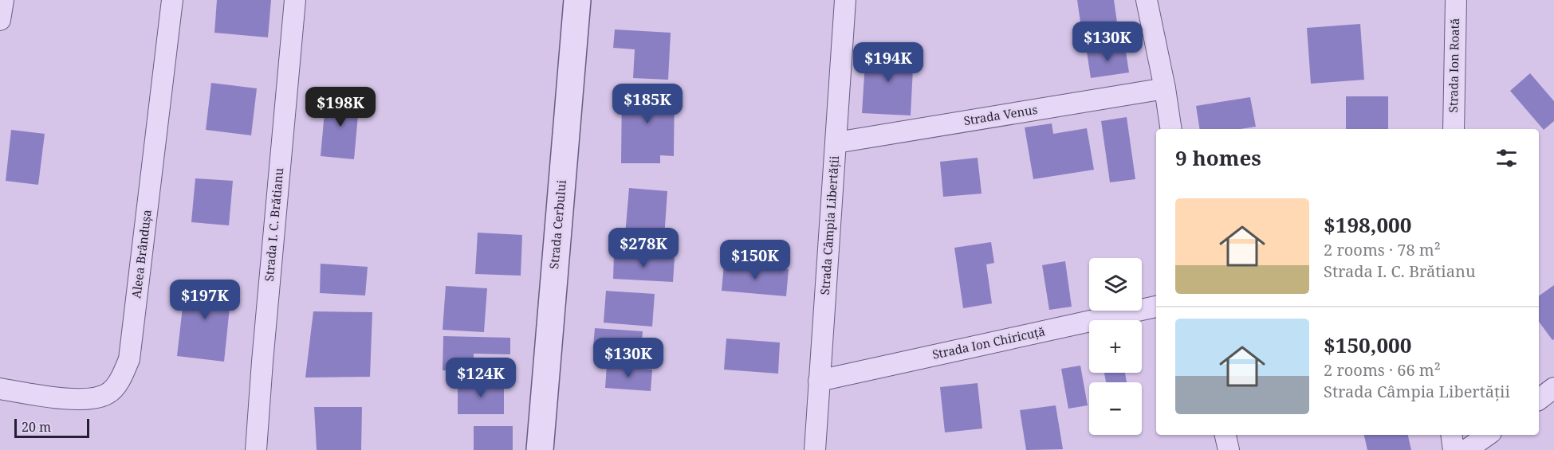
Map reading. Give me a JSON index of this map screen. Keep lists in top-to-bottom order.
{
  "streets": {
    "street": [
      "Strada Ion Roată",
      "Strada Venus",
      "Strada I. C. Brătianu",
      "Strada Cerbului",
      "Strada Câmpia Libertății",
      "Aleea Brândușa",
      "Strada Ion Chiricuță"
    ]
  },
  "crossings": [
    ["Strada Venus", "Strada Câmpia Libertății"],
    ["Strada Câmpia Libertății", "Strada Ion Chiricuță"]
  ],
  "scale_bar": "20 m",
  "page": {
    "price": [
      "$130K",
      "$194K",
      "$185K",
      "$198K",
      "$278K",
      "$150K",
      "$197K",
      "$130K",
      "$124K"
    ],
    "heading": "9 homes",
    "list": [
      {
        "name": "$198,000",
        "note": "2 rooms · 78 m² · Strada I. C. Brătianu"
      },
      {
        "name": "$150,000",
        "note": "2 rooms · 66 m² · Strada Câmpia Libertății"
      }
    ],
    "map_buttons": ["+", "−"],
    "scale": "20 m"
  }
}
